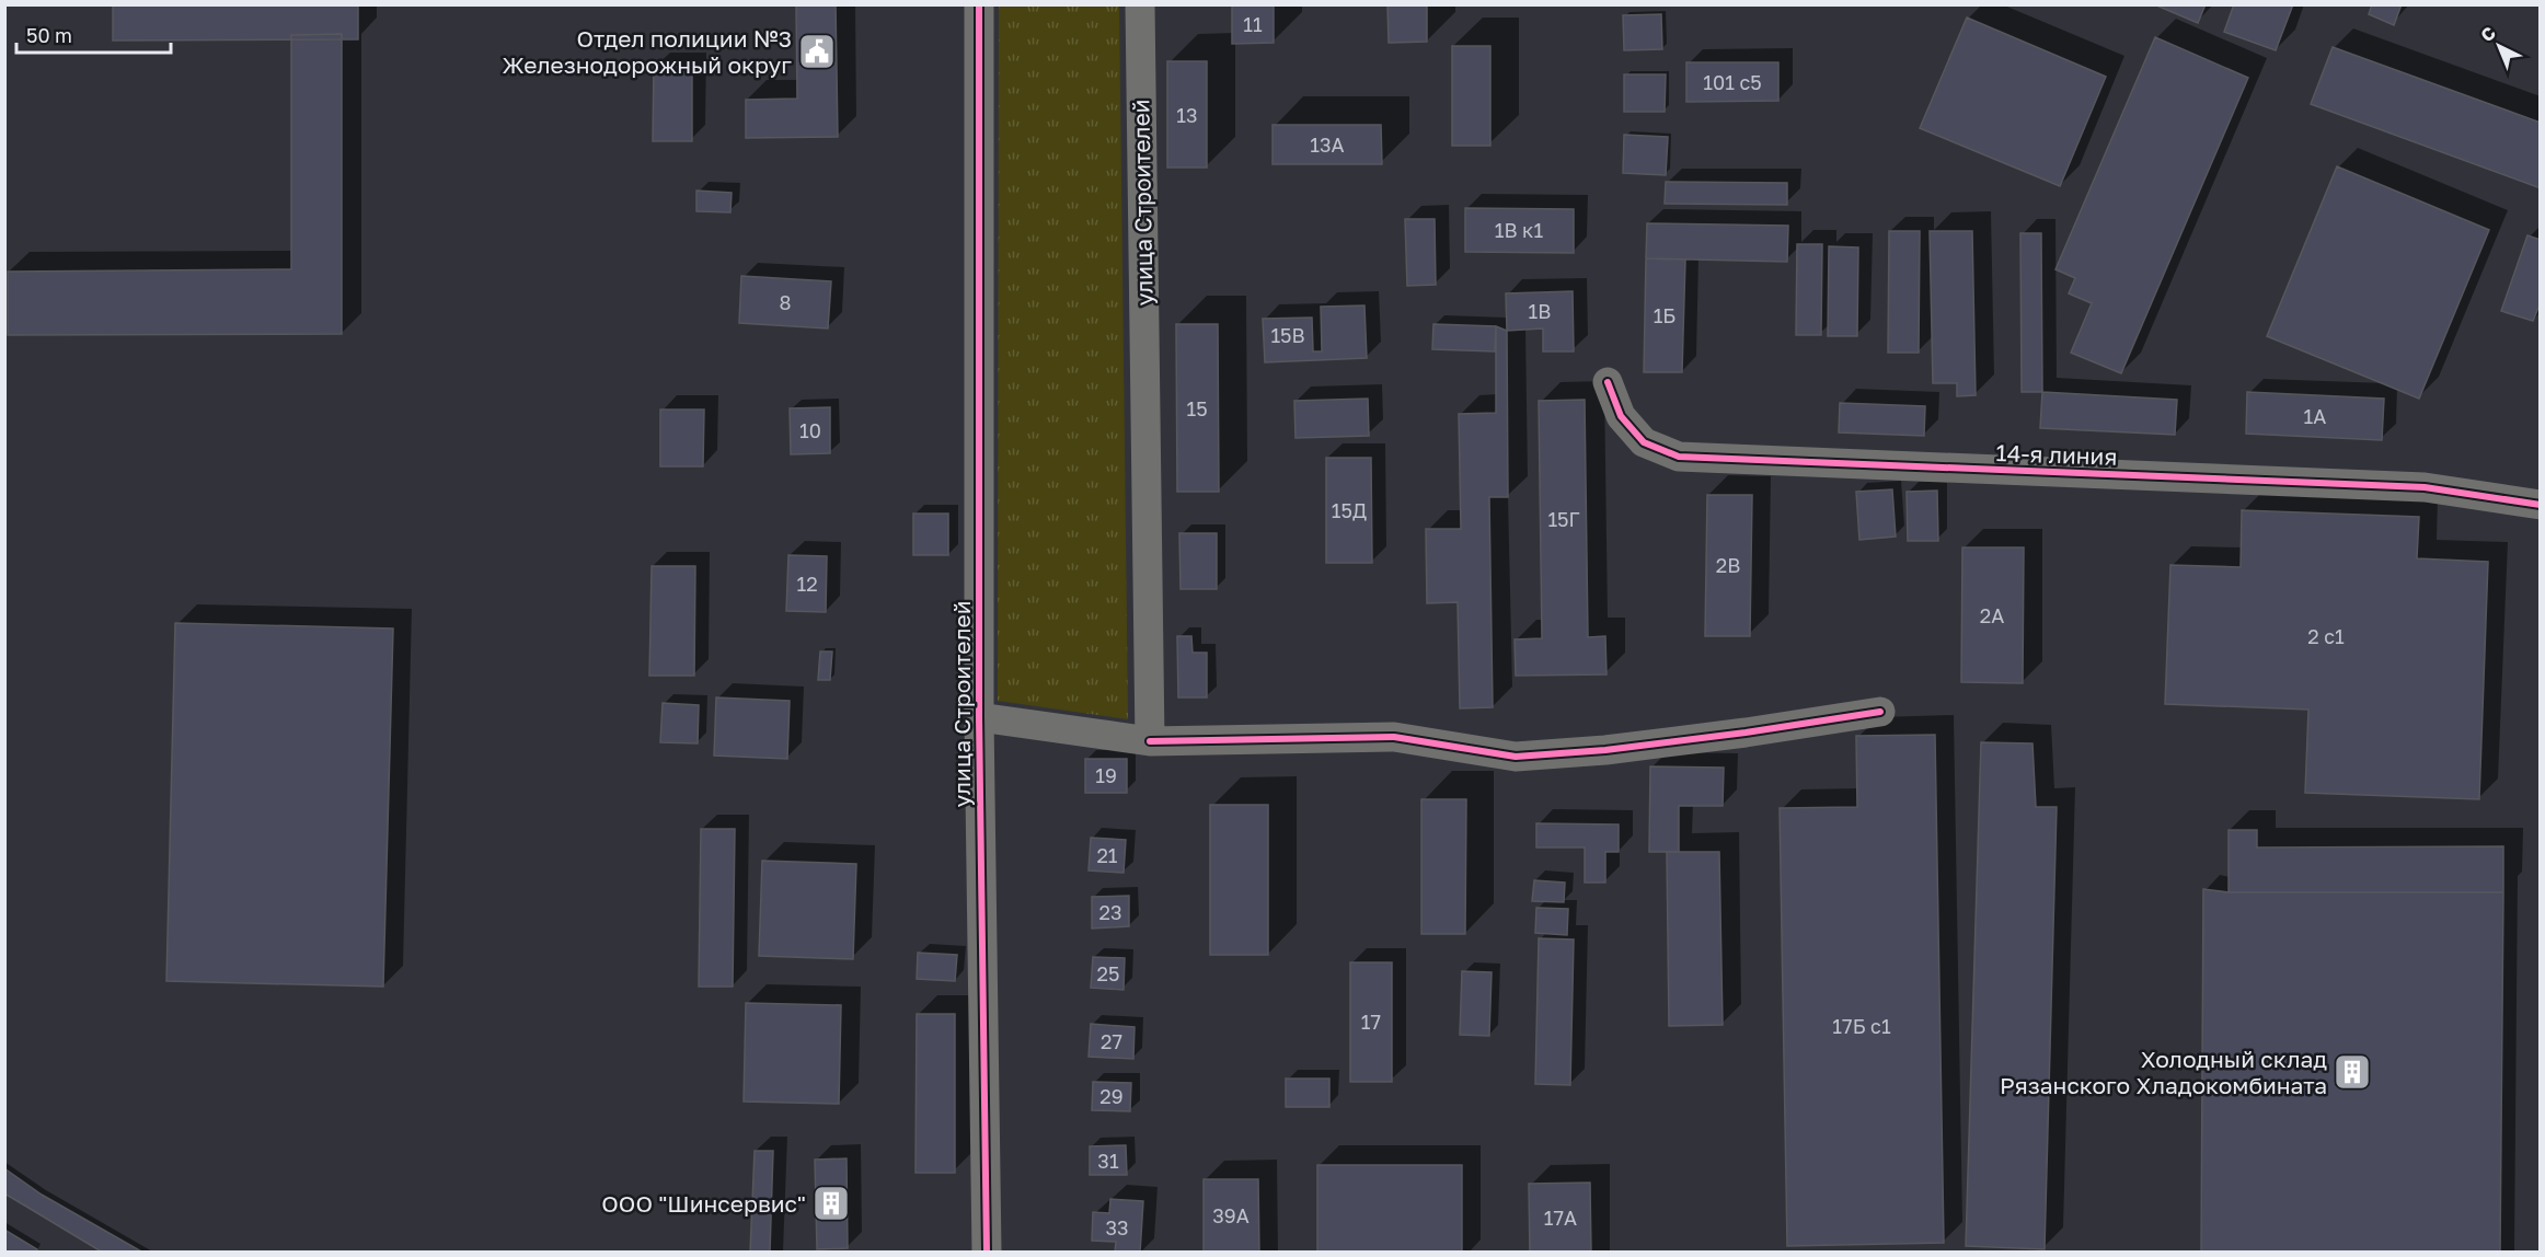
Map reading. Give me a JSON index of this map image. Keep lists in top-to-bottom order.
{
  "streets": {
    "street": ["улица Строителей", "14-я линия"]
  },
  "places": {
    "public building": ["Отдел полиции №3 Железнодорожный округ"],
    "building": ["Холодный склад Рязанского Хладокомбината", "ООО \"Шинсервис\""]
  },
  "house_numbers": [
    "11",
    "101 с5",
    "13",
    "13А",
    "1В к1",
    "8",
    "1В",
    "1Б",
    "15В",
    "15",
    "1А",
    "10",
    "15Д",
    "15Г",
    "2В",
    "12",
    "2А",
    "2 с1",
    "19",
    "21",
    "23",
    "25",
    "17",
    "17Б с1",
    "27",
    "29",
    "31",
    "39А",
    "17А",
    "33"
  ],
  "scale_bar": "50 m",
  "north": "top left"
}
